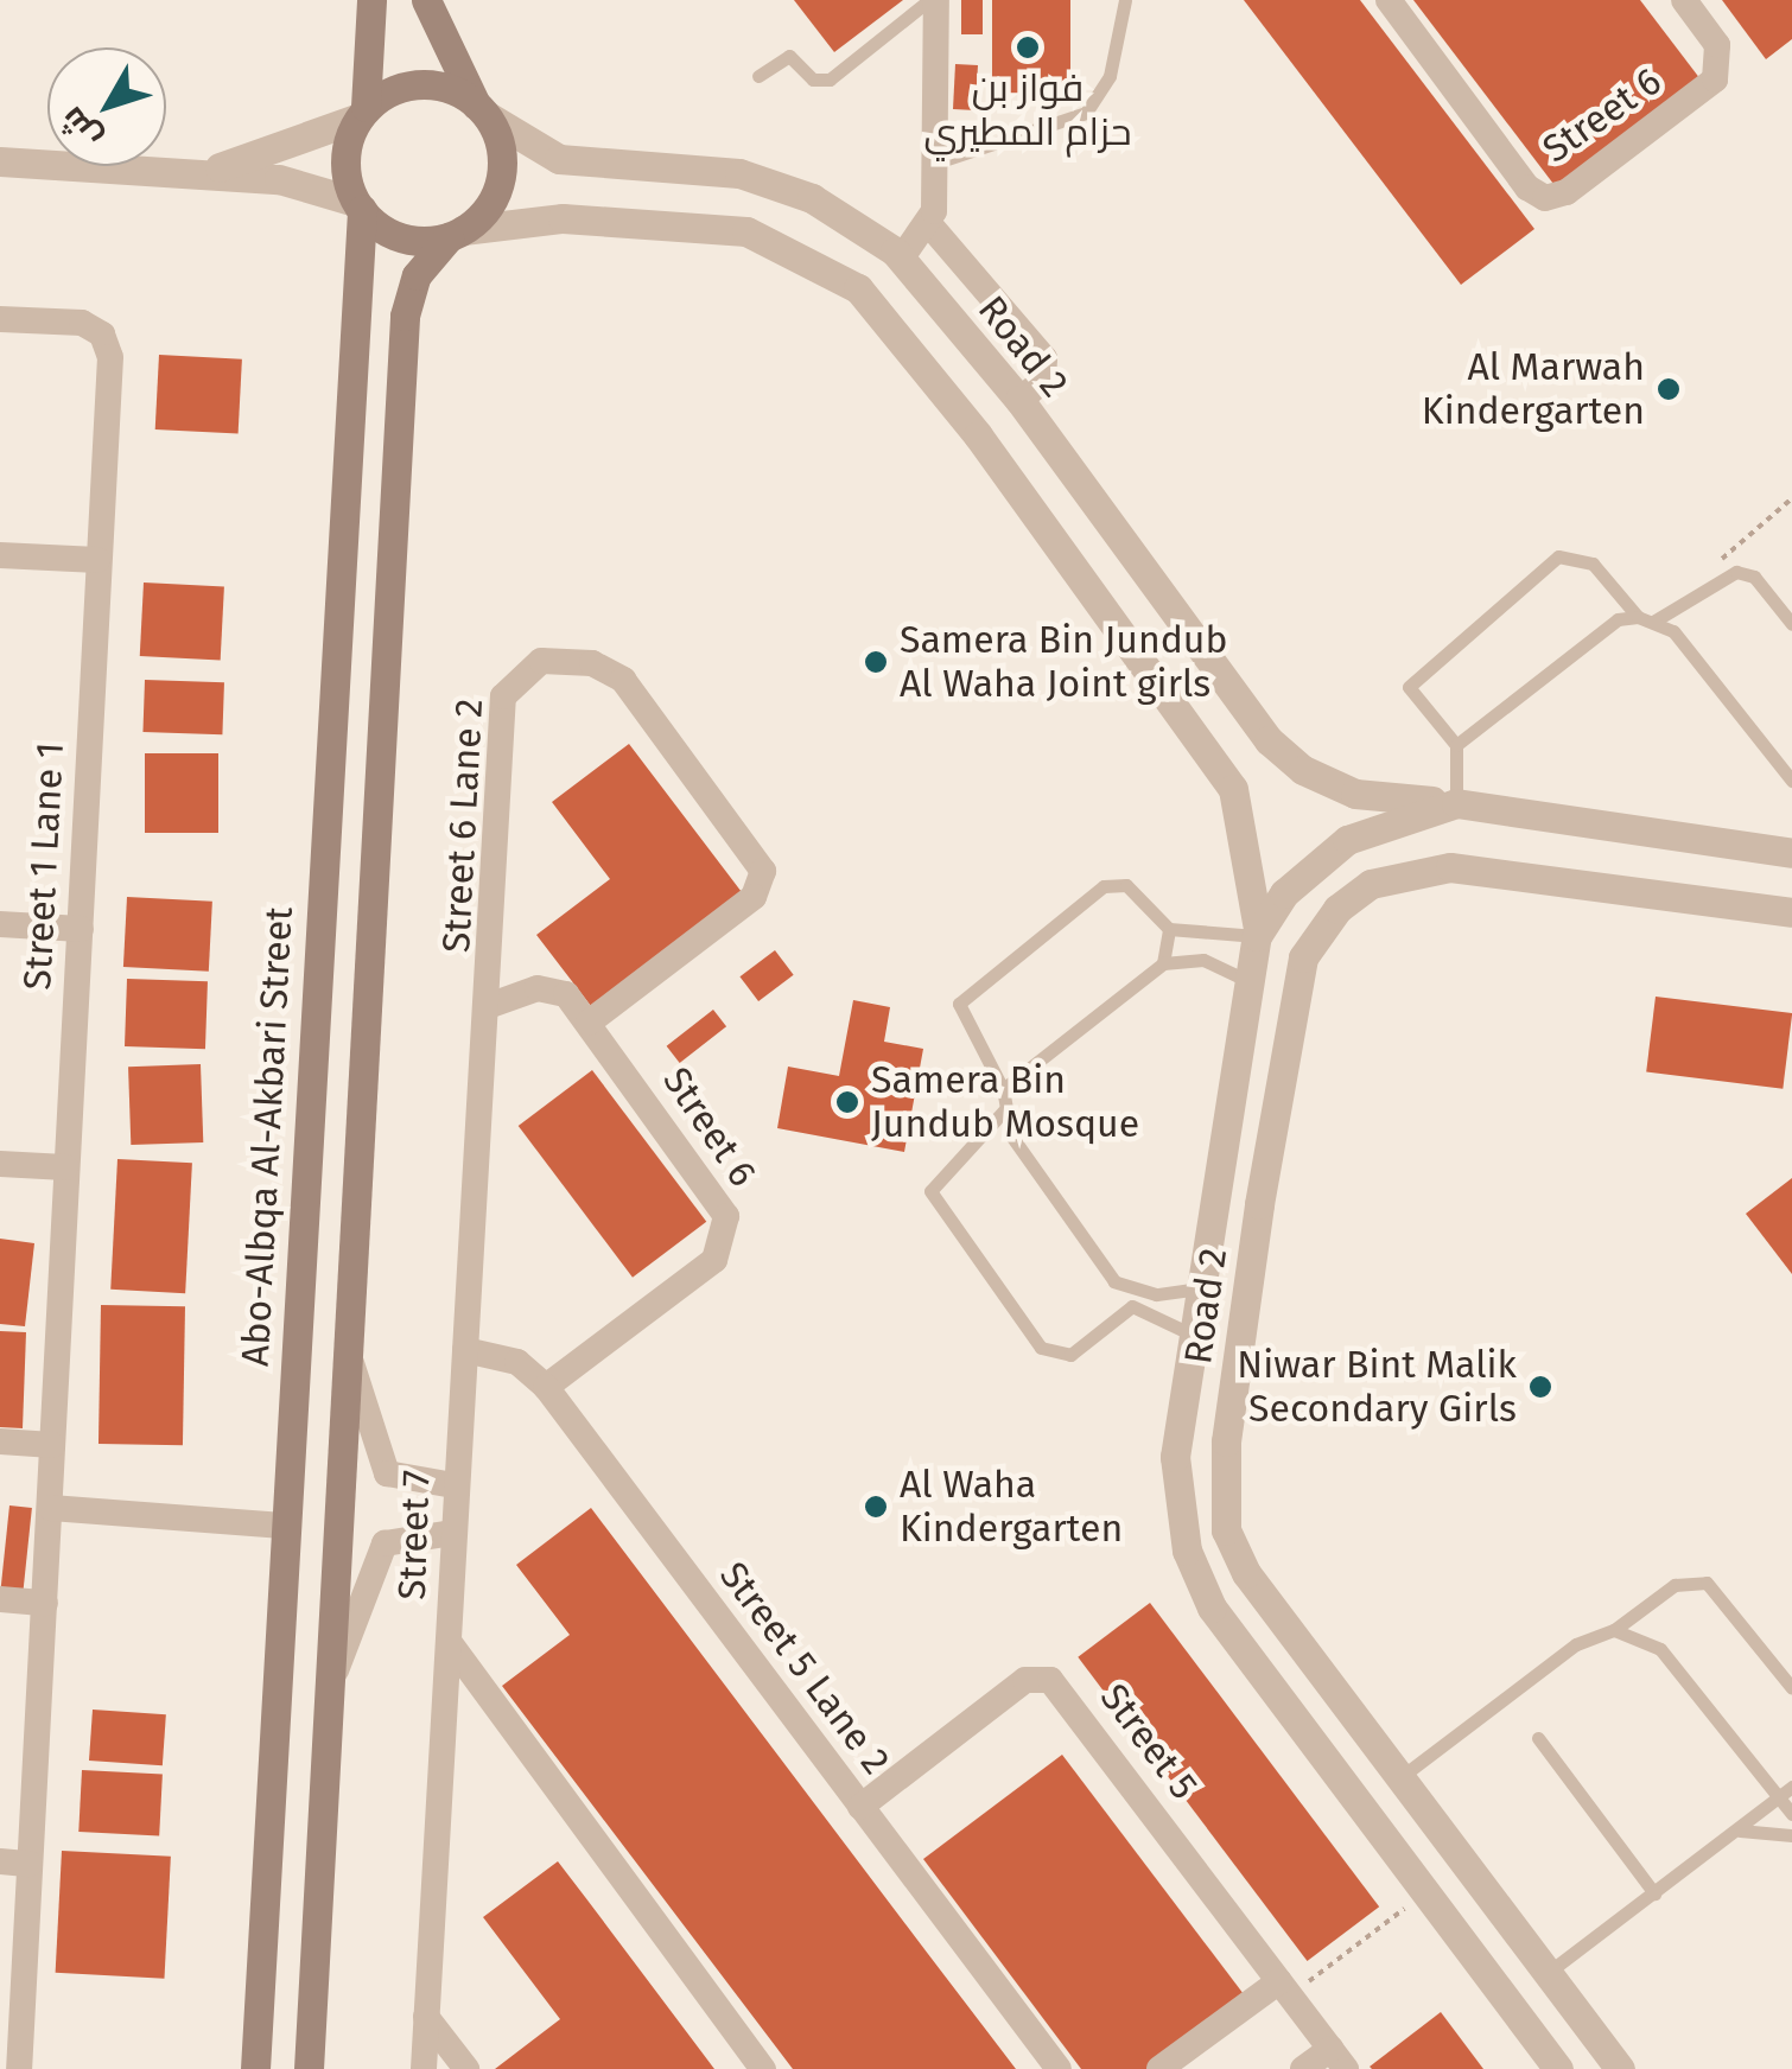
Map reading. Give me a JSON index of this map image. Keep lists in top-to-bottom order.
{
  "streets": {
    "main road": ["Abo-Albqa Al-Akbari Street"],
    "street": [
      "Street 6",
      "Road 2",
      "Street 6 Lane 2",
      "Street 1 Lane 1",
      "Street 7",
      "Street 5 Lane 2",
      "Street 5"
    ]
  },
  "crossings": [
    ["Street 6", "Street 6 Lane 2"],
    ["Street 6", "Street 7"],
    ["Street 6", "Street 5 Lane 2"],
    ["Road 2", "Abo-Albqa Al-Akbari Street"],
    ["Street 6 Lane 2", "Street 7"],
    ["Street 7", "Street 5 Lane 2"],
    ["Street 5 Lane 2", "Street 5"]
  ],
  "places": [
    "فواز بن حزام المطيري",
    "Al Marwah Kindergarten",
    "Samera Bin Jundub Al Waha Joint girls",
    "Samera Bin Jundub Mosque",
    "Niwar Bint Malik Secondary Girls",
    "Al Waha Kindergarten"
  ],
  "north": "bottom left"
}
